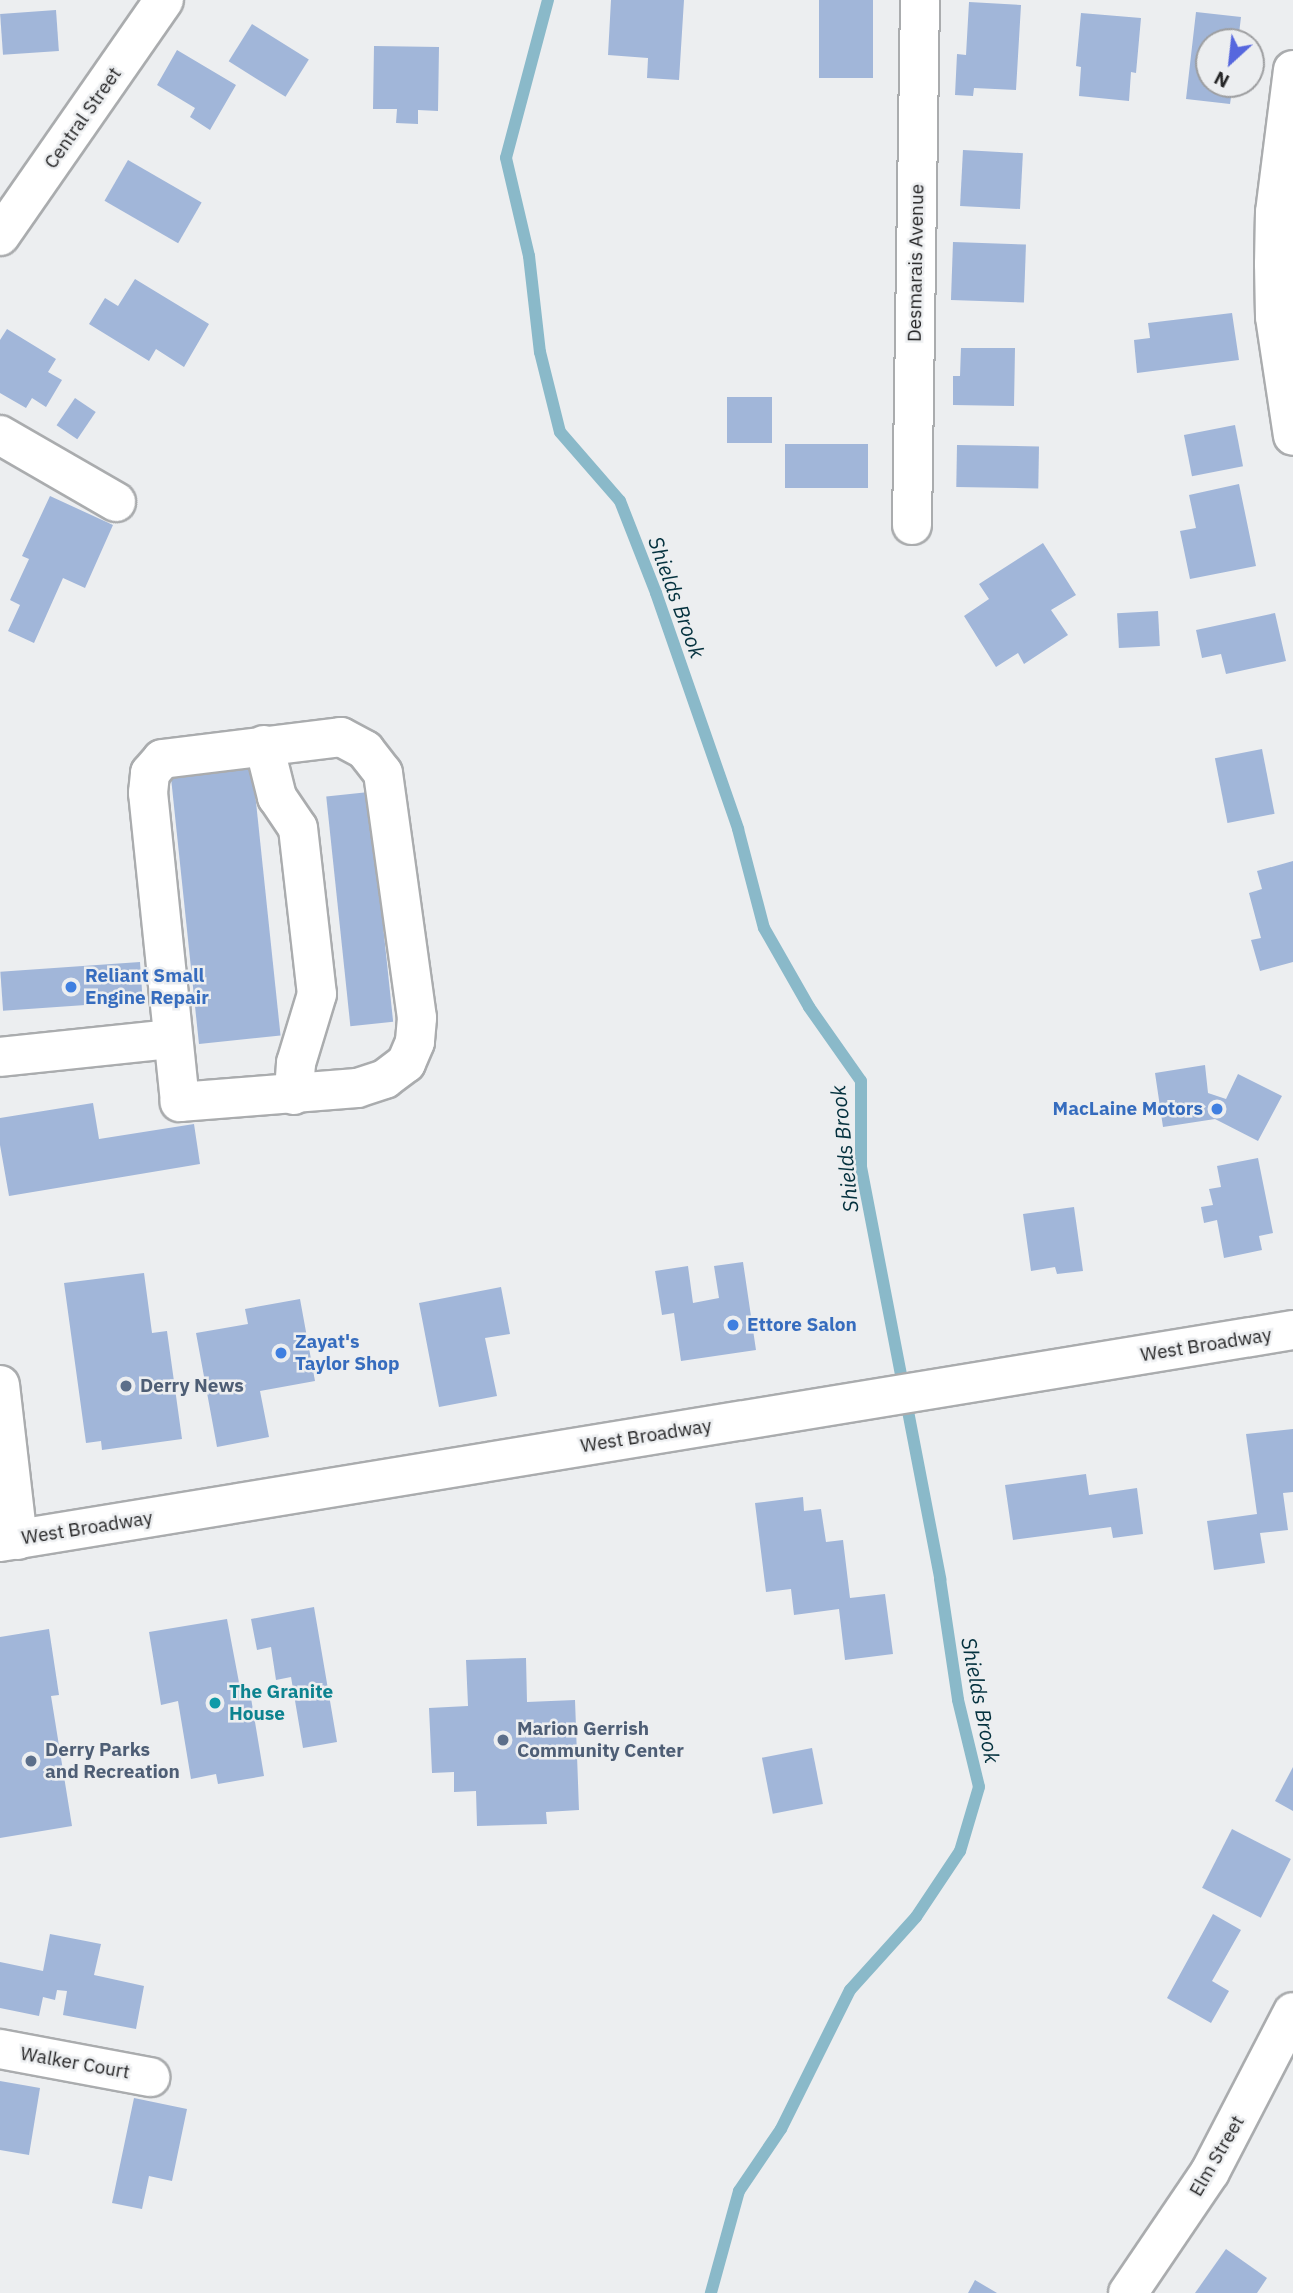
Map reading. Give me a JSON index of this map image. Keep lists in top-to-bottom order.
{
  "streets": {
    "street": [
      "Central Street",
      "Desmarais Avenue",
      "West Broadway",
      "Walker Court",
      "Elm Street"
    ]
  },
  "water": ["Shields Brook"],
  "places": [
    "Reliant Small Engine Repair",
    "MacLaine Motors",
    "Ettore Salon",
    "Zayat's Taylor Shop",
    "Derry News",
    "The Granite House",
    "Marion Gerrish Community Center",
    "Derry Parks and Recreation"
  ],
  "north": "bottom left"
}
